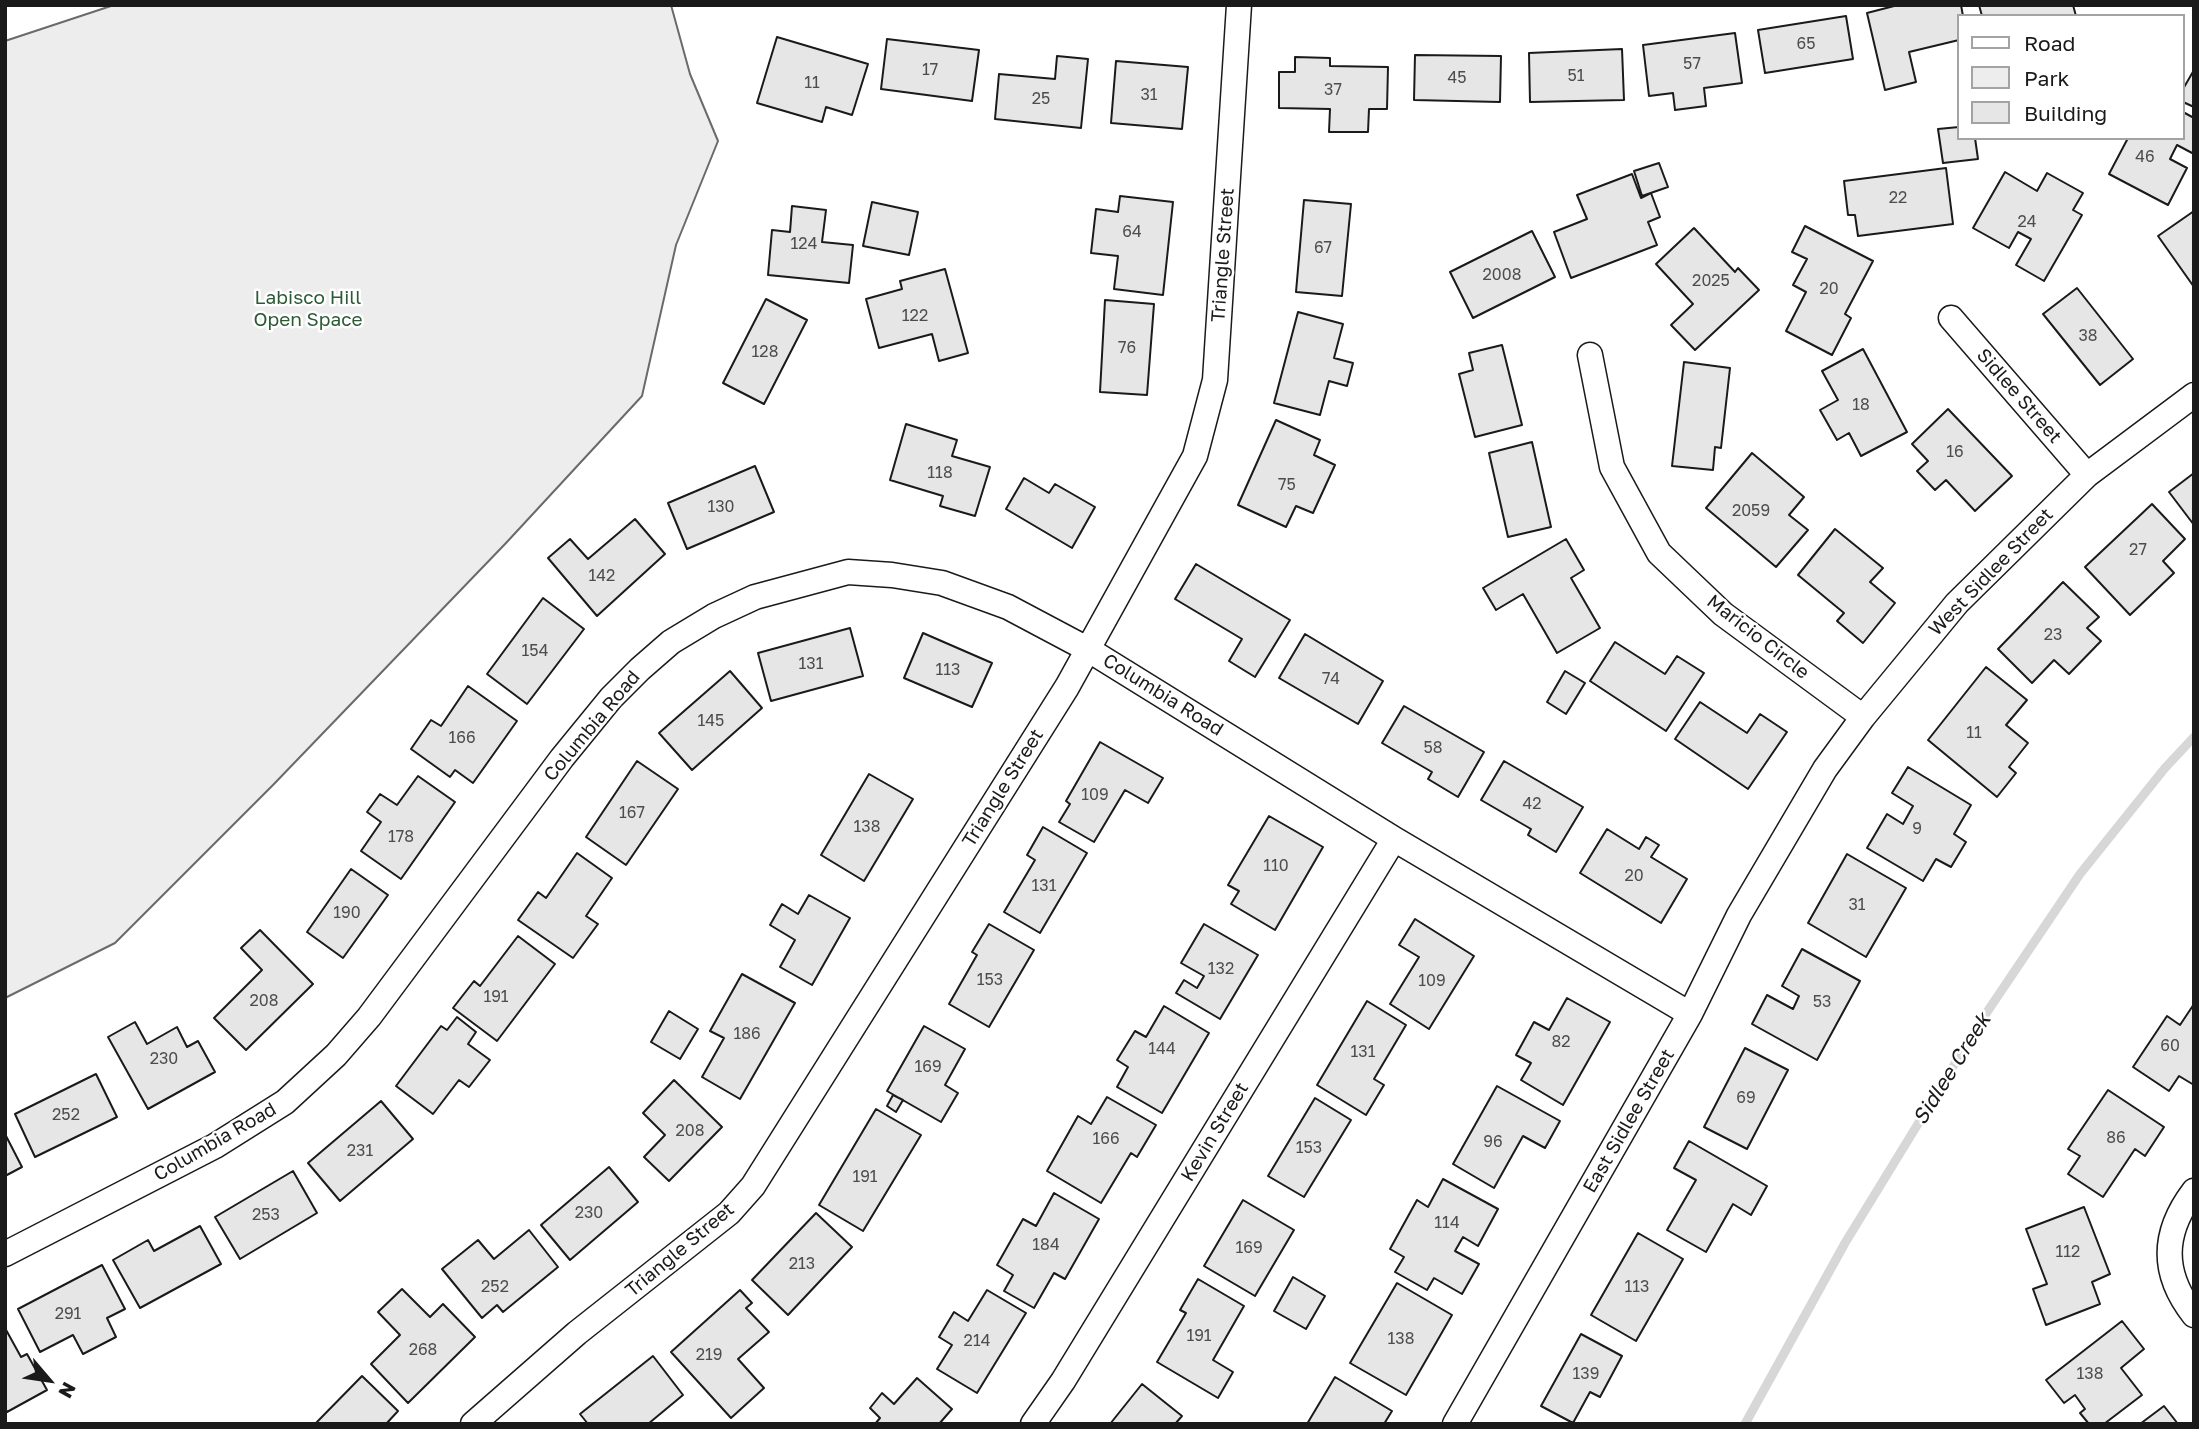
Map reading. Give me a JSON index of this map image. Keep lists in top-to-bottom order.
{
  "streets": {
    "street": [
      "Triangle Street",
      "Sidlee Street",
      "West Sidlee Street",
      "Maricio Circle",
      "Columbia Road",
      "East Sidlee Street",
      "Kevin Street"
    ]
  },
  "crossings": [
    ["Triangle Street", "Columbia Road"],
    ["Sidlee Street", "West Sidlee Street"],
    ["West Sidlee Street", "Maricio Circle"],
    ["West Sidlee Street", "East Sidlee Street"],
    ["Columbia Road", "East Sidlee Street"],
    ["Columbia Road", "Kevin Street"]
  ],
  "water": ["Sidlee Creek"],
  "parks": ["Labisco Hill Open Space"],
  "house_numbers": [
    "65",
    "57",
    "17",
    "51",
    "45",
    "11",
    "37",
    "31",
    "25",
    "46",
    "22",
    "24",
    "64",
    "124",
    "67",
    "2008",
    "2025",
    "20",
    "122",
    "38",
    "76",
    "128",
    "18",
    "16",
    "118",
    "75",
    "130",
    "2059",
    "27",
    "142",
    "23",
    "154",
    "131",
    "113",
    "74",
    "145",
    "11",
    "166",
    "58",
    "109",
    "42",
    "167",
    "138",
    "9",
    "178",
    "110",
    "20",
    "131",
    "31",
    "190",
    "132",
    "153",
    "109",
    "191",
    "208",
    "53",
    "186",
    "82",
    "60",
    "144",
    "131",
    "230",
    "169",
    "69",
    "252",
    "208",
    "86",
    "166",
    "96",
    "153",
    "231",
    "191",
    "230",
    "253",
    "114",
    "184",
    "169",
    "112",
    "213",
    "252",
    "113",
    "291",
    "191",
    "138",
    "214",
    "268",
    "219",
    "139",
    "138"
  ],
  "legend": ["Road", "Park", "Building"],
  "north": "bottom right"
}
